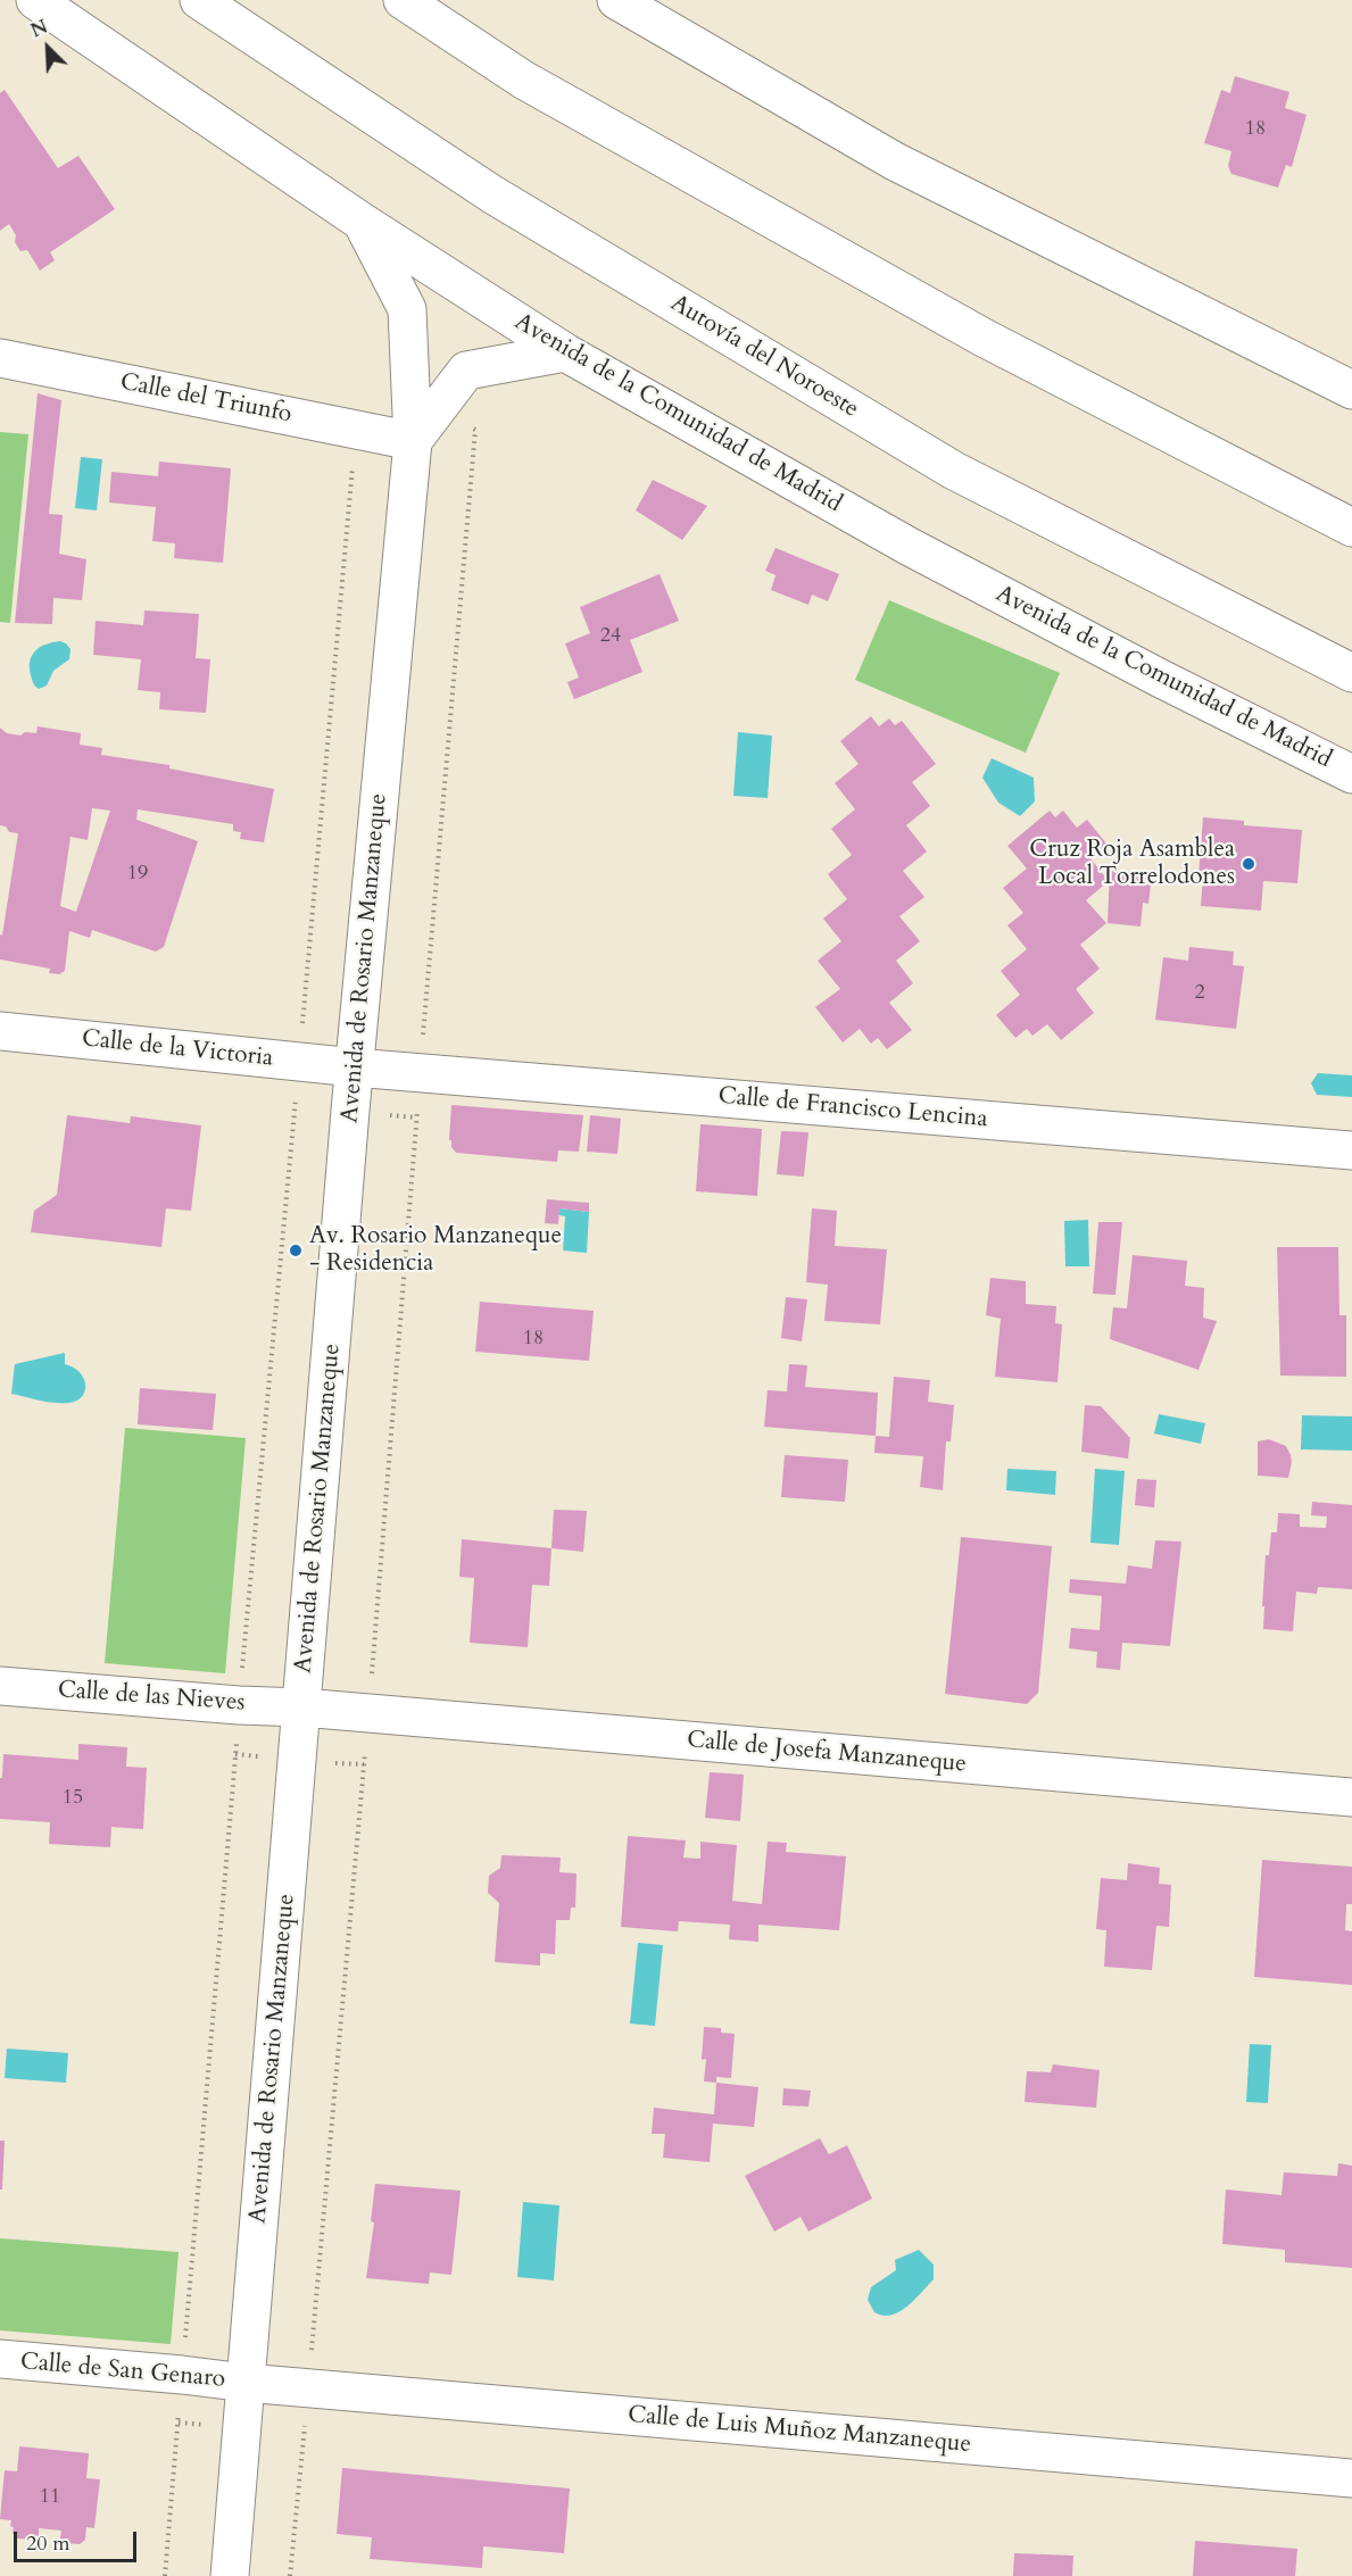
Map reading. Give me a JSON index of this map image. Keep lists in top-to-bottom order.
{
  "streets": {
    "main road": [
      "Autovía del Noroeste",
      "Calle del Triunfo",
      "Avenida de la Comunidad de Madrid",
      "Avenida de Rosario Manzaneque",
      "Calle de la Victoria",
      "Calle de Francisco Lencina",
      "Calle de las Nieves",
      "Calle de Josefa Manzaneque",
      "Calle de San Genaro",
      "Calle de Luis Muñoz Manzaneque"
    ]
  },
  "crossings": [
    ["Calle del Triunfo", "Avenida de Rosario Manzaneque"],
    ["Avenida de la Comunidad de Madrid", "Avenida de Rosario Manzaneque"],
    ["Avenida de Rosario Manzaneque", "Calle de la Victoria"],
    ["Avenida de Rosario Manzaneque", "Calle de Francisco Lencina"],
    ["Avenida de Rosario Manzaneque", "Calle de las Nieves"],
    ["Avenida de Rosario Manzaneque", "Calle de Josefa Manzaneque"],
    ["Avenida de Rosario Manzaneque", "Calle de San Genaro"],
    ["Avenida de Rosario Manzaneque", "Calle de Luis Muñoz Manzaneque"],
    ["Calle de la Victoria", "Calle de Francisco Lencina"],
    ["Calle de las Nieves", "Calle de Josefa Manzaneque"],
    ["Calle de San Genaro", "Calle de Luis Muñoz Manzaneque"]
  ],
  "places": ["Cruz Roja Asamblea Local Torrelodones", "Av. Rosario Manzaneque - Residencia"],
  "house_numbers": [
    "18",
    "24",
    "19",
    "2",
    "18",
    "15",
    "11"
  ],
  "scale_bar": "20 m",
  "north": "top left"
}
